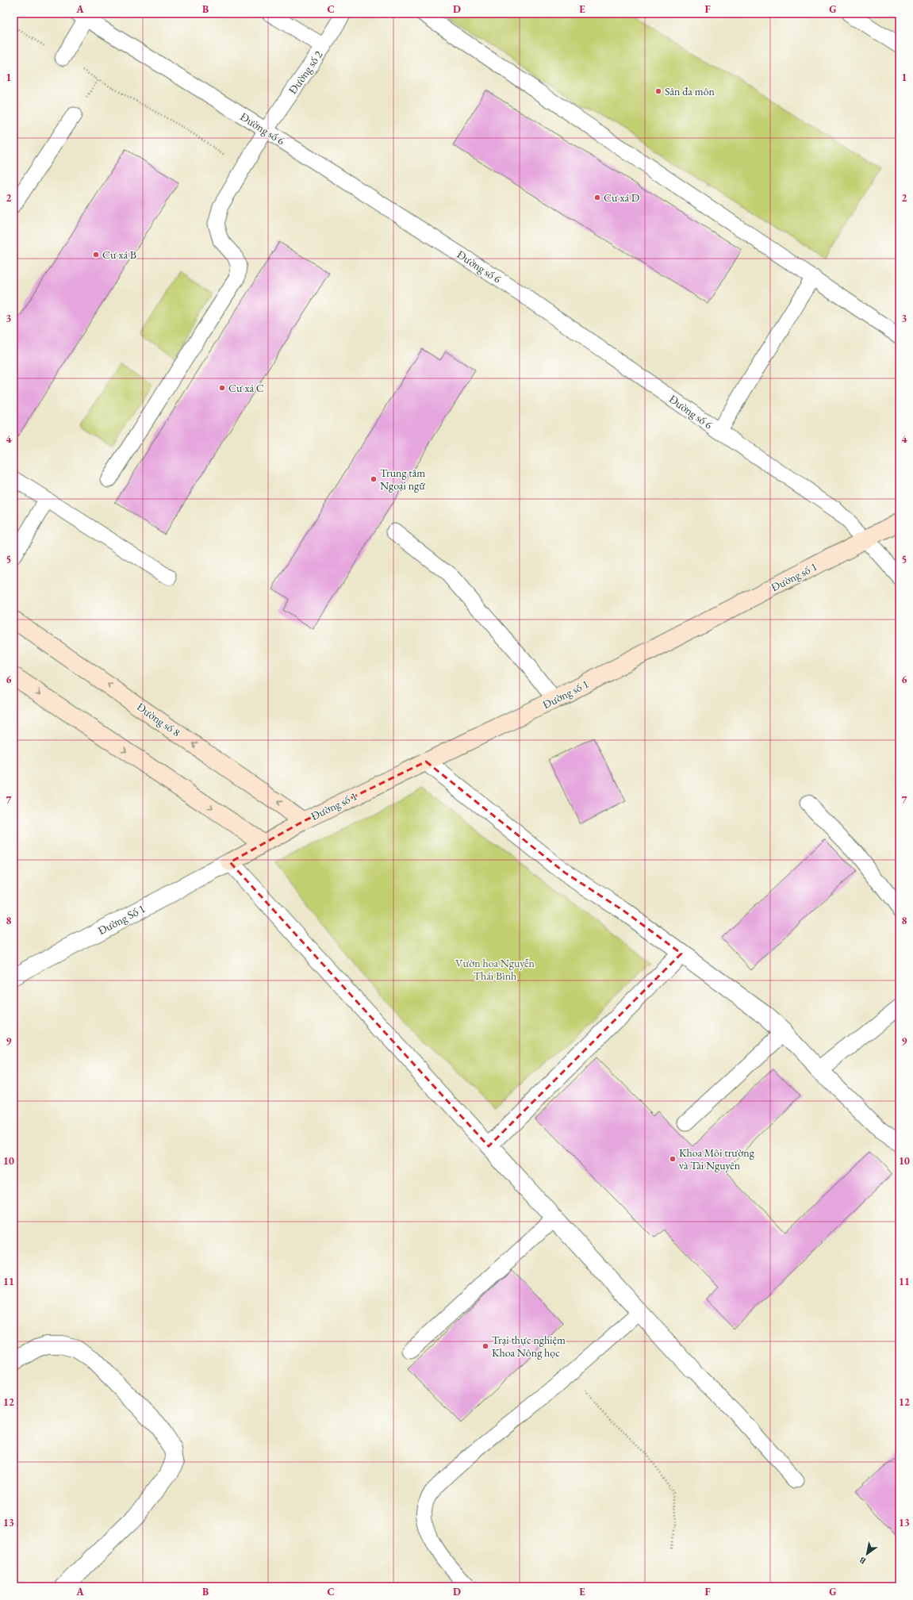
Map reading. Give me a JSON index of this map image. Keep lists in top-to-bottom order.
{
  "streets": {
    "street": ["Đường số 1", "Đường số 8", "Đường Số 1"],
    "lane": ["Đường số 2", "Đường số 6"]
  },
  "crossings": [
    ["Đường số 2", "Đường số 6"],
    ["Đường số 6", "Đường số 1"],
    ["Đường số 1", "Đường số 8"],
    ["Đường số 1", "Đường Số 1"]
  ],
  "parks": ["Vườn hoa Nguyễn Thái Bình"],
  "places": [
    "Sân đa môn",
    "Cư xá D",
    "Cư xá B",
    "Cư xá C",
    "Trung tâm Ngoại ngữ",
    "Khoa Môi trường và Tài Nguyên",
    "Trại thực nghiệm Khoa Nông học"
  ],
  "north": "bottom left",
  "grid": {
    "columns": [
      "A",
      "B",
      "C",
      "D",
      "E",
      "F",
      "G"
    ],
    "rows": [
      "1",
      "2",
      "3",
      "4",
      "5",
      "6",
      "7",
      "8",
      "9",
      "10",
      "11",
      "12",
      "13"
    ]
  }
}
